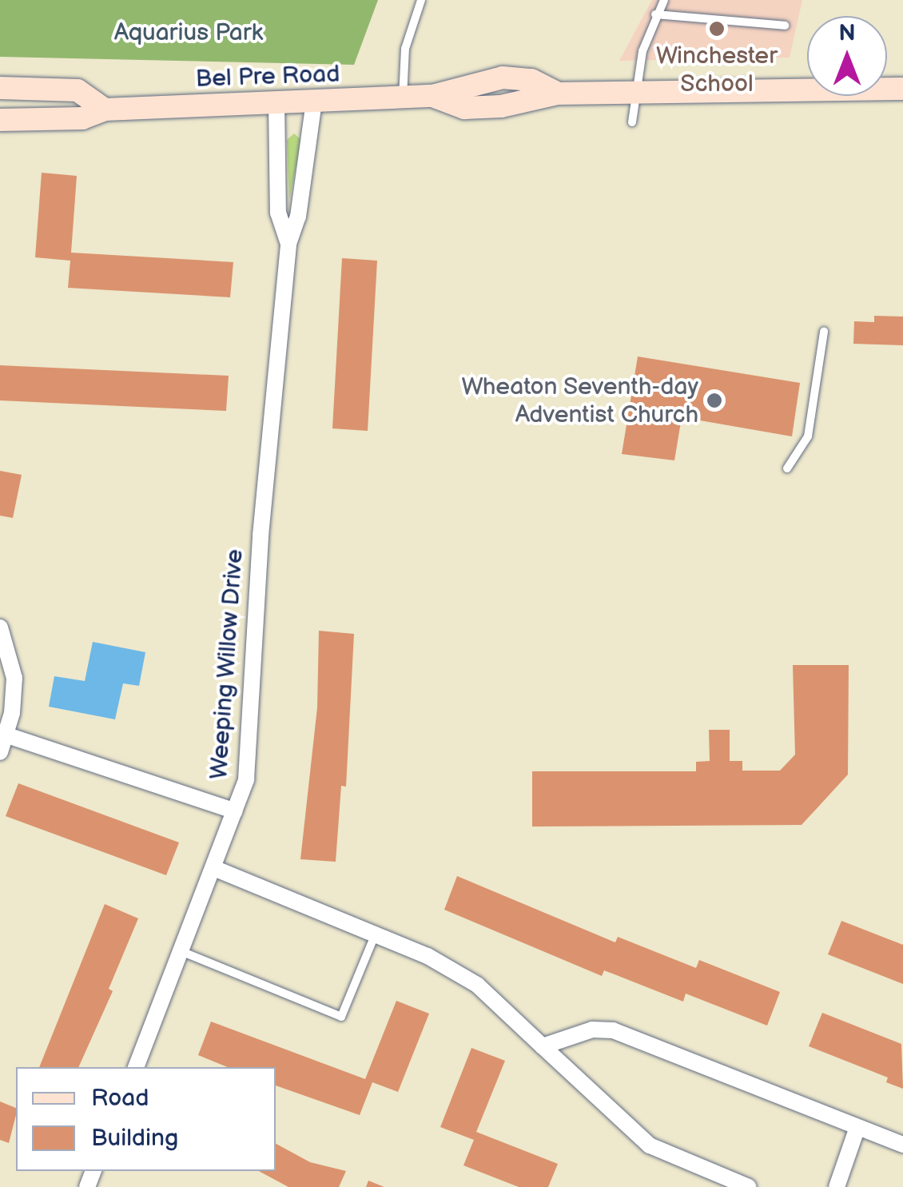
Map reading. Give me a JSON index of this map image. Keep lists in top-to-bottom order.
{
  "streets": {
    "main road": ["Bel Pre Road"],
    "street": ["Weeping Willow Drive"]
  },
  "crossings": [
    ["Bel Pre Road", "Weeping Willow Drive"]
  ],
  "parks": ["Aquarius Park"],
  "places": ["Winchester School", "Wheaton Seventh-day Adventist Church"],
  "legend": ["Road", "Building"],
  "north": "top"
}
